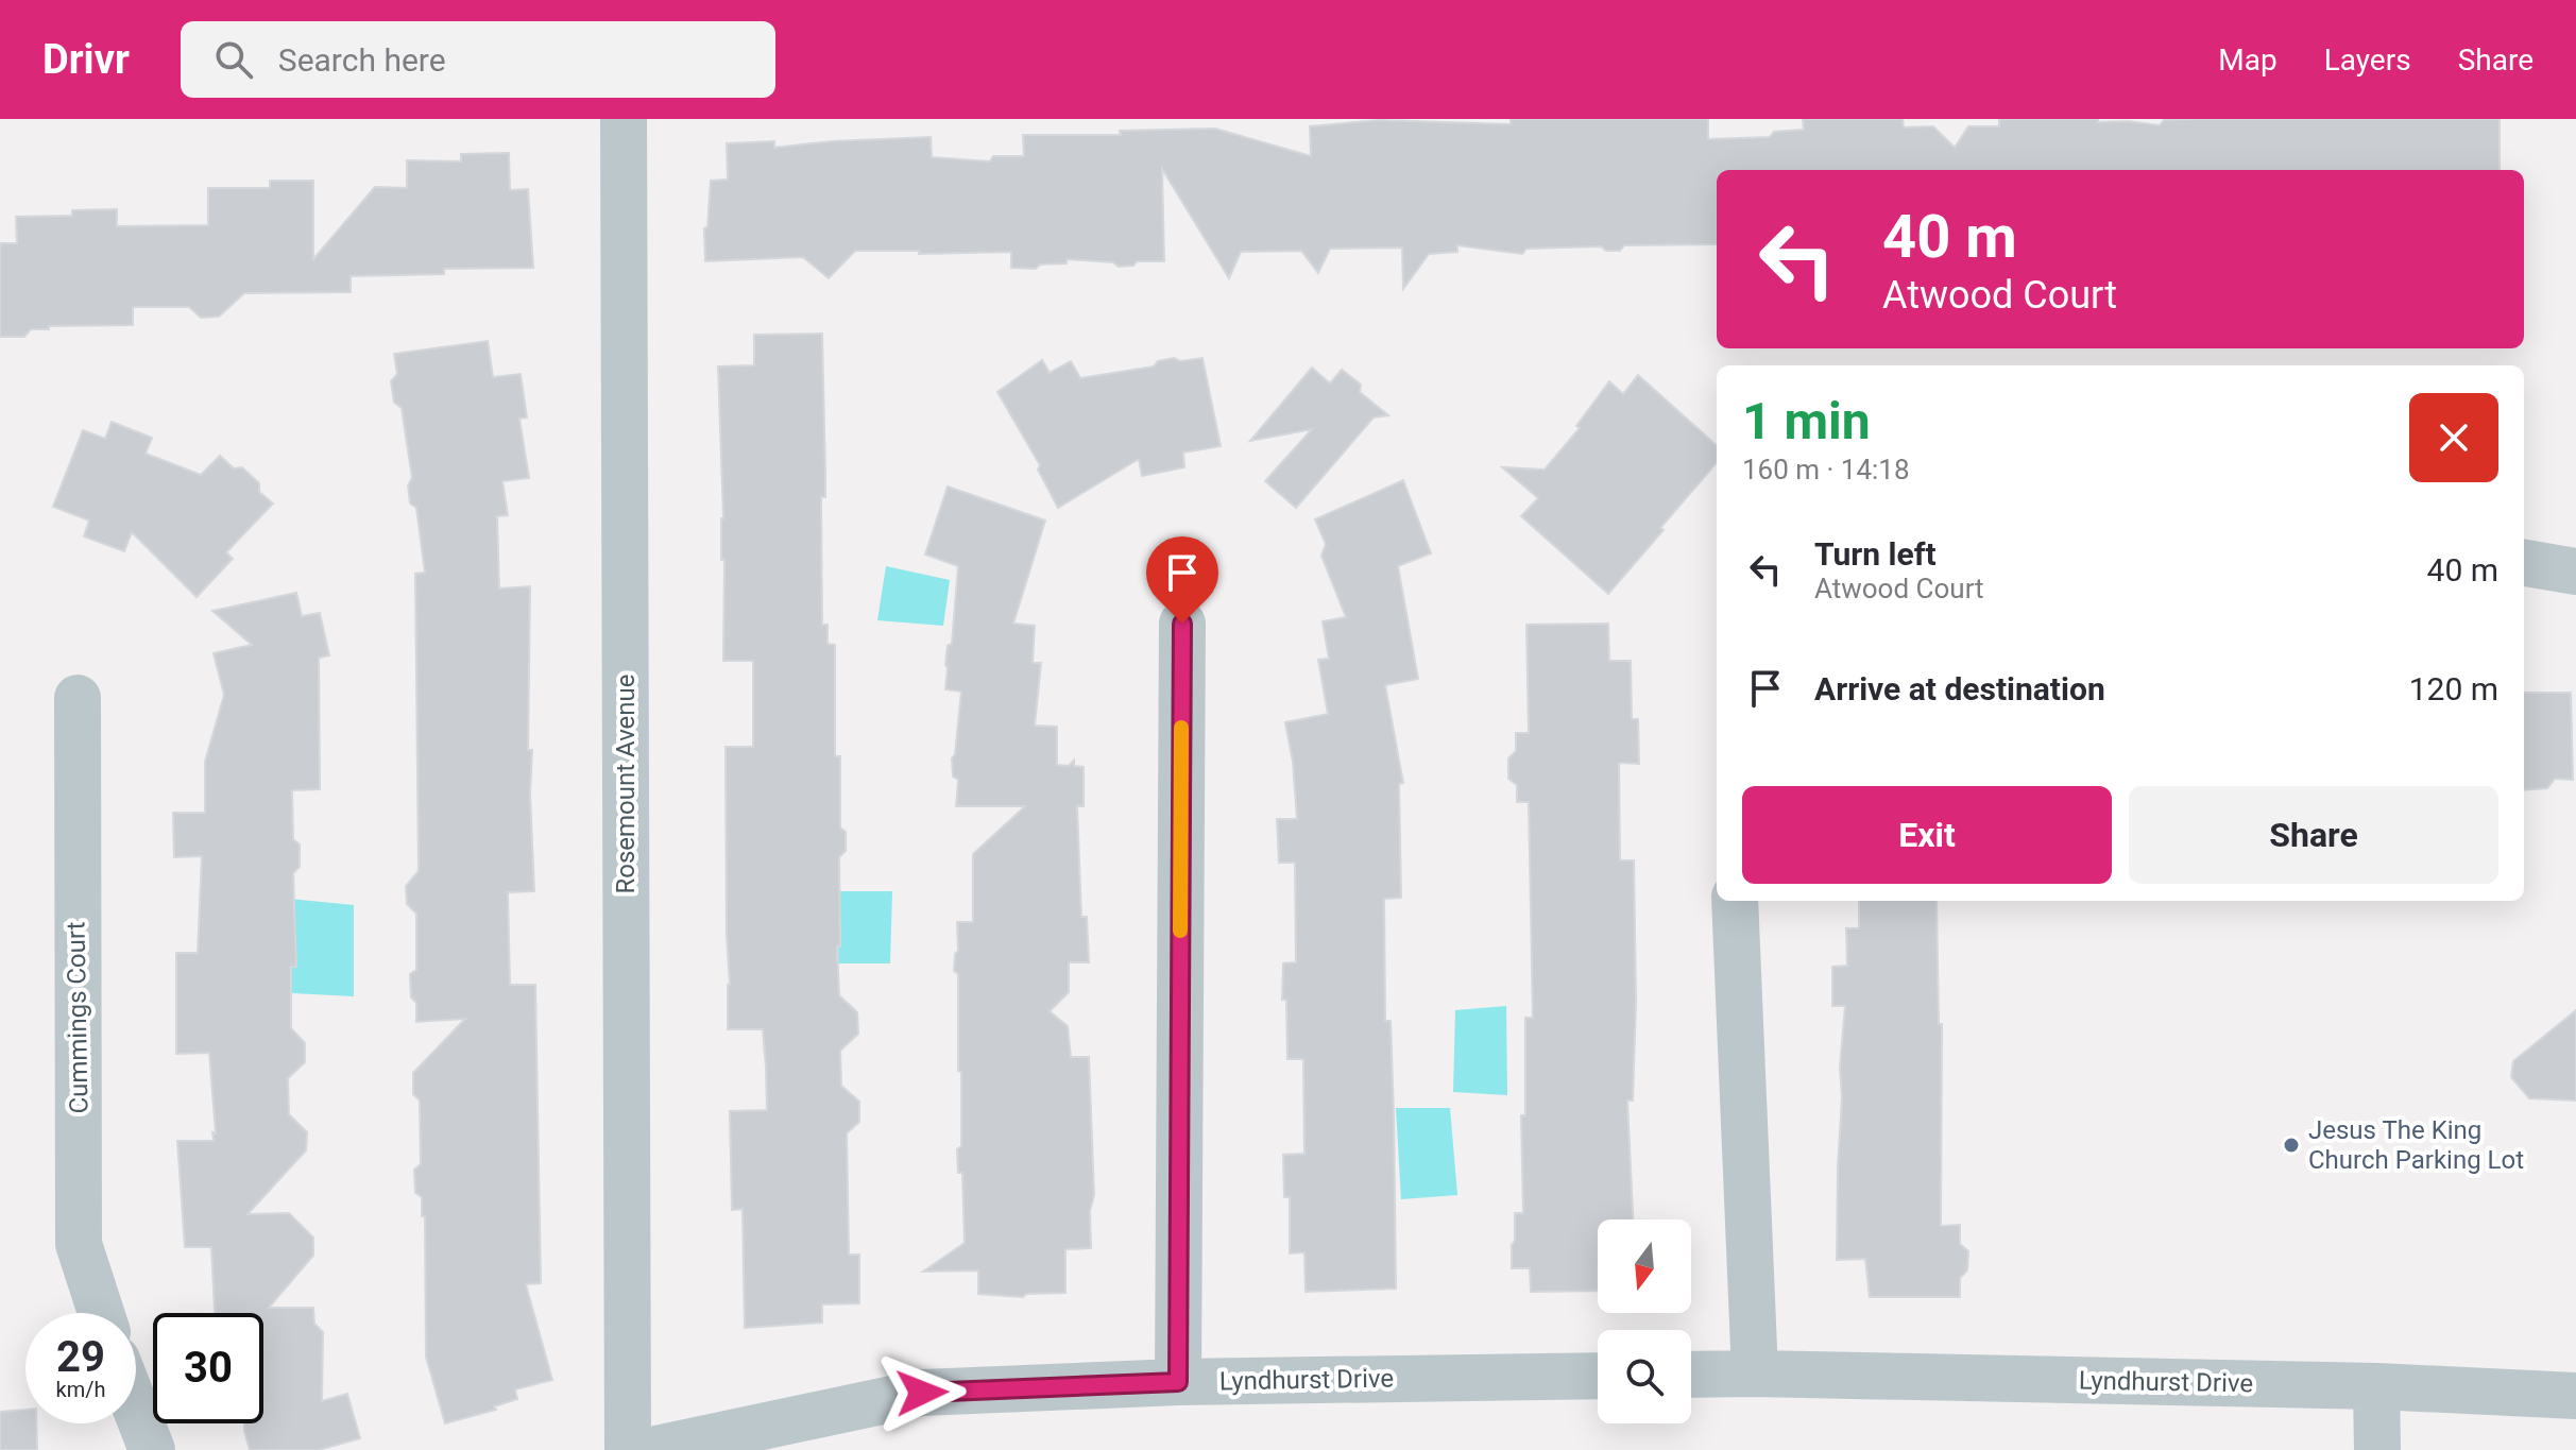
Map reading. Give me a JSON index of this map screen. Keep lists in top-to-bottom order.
{
  "streets": {
    "street": ["Rosemount Avenue", "Cummings Court", "Lyndhurst Drive"]
  },
  "places": ["Jesus The King Church Parking Lot"],
  "north": "bottom",
  "page": {
    "header": "Drivr",
    "search": "Search here",
    "nav": ["Map", "Layers", "Share"],
    "turn": ["40 m", "Atwood Court"],
    "heading": ["1 min", "160 m · 14:18"],
    "list": [
      {
        "name": "Turn left",
        "note": "Atwood Court",
        "value": "40 m"
      },
      {
        "name": "Arrive at destination",
        "value": "120 m"
      }
    ],
    "buttons": ["Exit", "Share"],
    "speed": "29 km/h",
    "limit": "30"
  }
}
